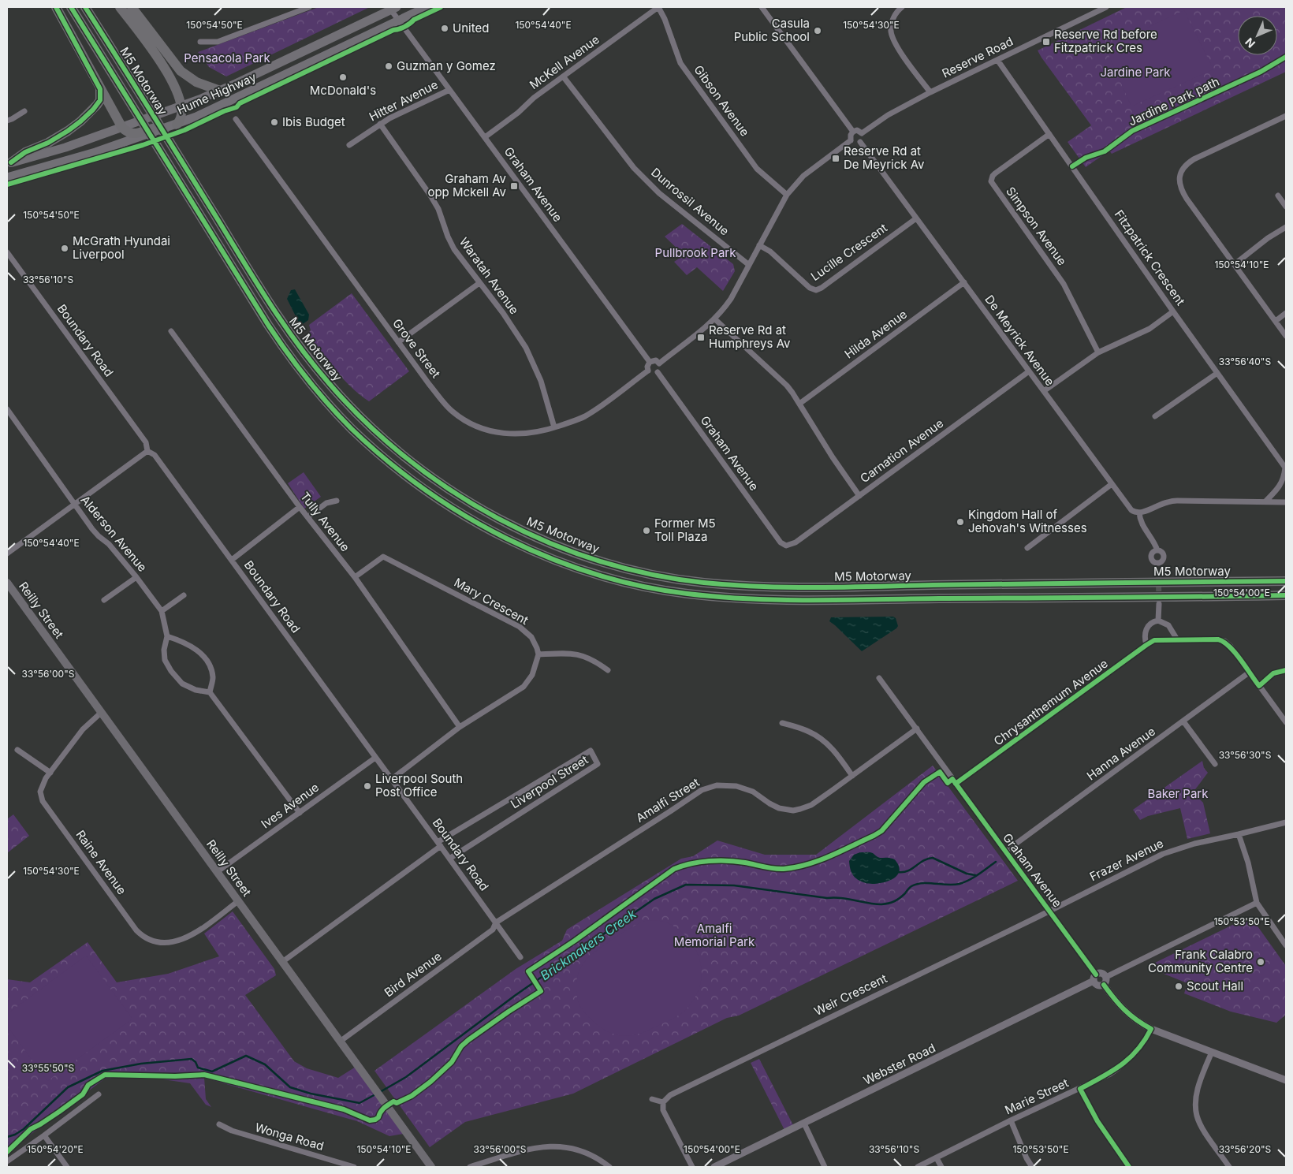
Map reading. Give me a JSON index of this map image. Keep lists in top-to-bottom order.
{
  "streets": {
    "highway": ["M5 Motorway", "Hume Highway"],
    "main road": ["Reilly Street"],
    "street": [
      "Reserve Road",
      "McKell Avenue",
      "Hitter Avenue",
      "Gibson Avenue",
      "Graham Avenue",
      "Dunrossil Avenue",
      "Simpson Avenue",
      "Lucille Crescent",
      "Fitzpatrick Crescent",
      "Waratah Avenue",
      "Hilda Avenue",
      "Boundary Road",
      "De Meyrick Avenue",
      "Grove Street",
      "Carnation Avenue",
      "Tully Avenue",
      "Alderson Avenue",
      "Mary Crescent",
      "Chrysanthemum Avenue",
      "Hanna Avenue",
      "Liverpool Street",
      "Amalfi Street",
      "Ives Avenue",
      "Frazer Avenue",
      "Raine Avenue",
      "Bird Avenue",
      "Weir Crescent",
      "Webster Road",
      "Marie Street",
      "Wonga Road"
    ],
    "cycle path": ["Jardine Park path"]
  },
  "crossings": [
    ["Reserve Road", "Fitzpatrick Crescent"],
    ["Reserve Road", "De Meyrick Avenue"],
    ["McKell Avenue", "Gibson Avenue"],
    ["McKell Avenue", "Graham Avenue"],
    ["McKell Avenue", "Dunrossil Avenue"],
    ["Hume Highway", "Graham Avenue"],
    ["Hitter Avenue", "Graham Avenue"],
    ["Hitter Avenue", "Waratah Avenue"],
    ["Graham Avenue", "Grove Street"],
    ["Graham Avenue", "Carnation Avenue"],
    ["Graham Avenue", "Chrysanthemum Avenue"],
    ["Graham Avenue", "Hanna Avenue"],
    ["Graham Avenue", "Amalfi Street"],
    ["Graham Avenue", "Frazer Avenue"],
    ["Graham Avenue", "Weir Crescent"],
    ["Graham Avenue", "Webster Road"],
    ["Simpson Avenue", "Fitzpatrick Crescent"],
    ["Lucille Crescent", "De Meyrick Avenue"],
    ["Waratah Avenue", "Grove Street"],
    ["Hilda Avenue", "De Meyrick Avenue"],
    ["Boundary Road", "Liverpool Street"],
    ["Boundary Road", "Amalfi Street"],
    ["Boundary Road", "Ives Avenue"],
    ["Boundary Road", "Bird Avenue"],
    ["De Meyrick Avenue", "Carnation Avenue"],
    ["Tully Avenue", "Mary Crescent"],
    ["Reilly Street", "Liverpool Street"],
    ["Reilly Street", "Ives Avenue"],
    ["Reilly Street", "Raine Avenue"],
    ["Reilly Street", "Bird Avenue"],
    ["Amalfi Street", "Bird Avenue"],
    ["Frazer Avenue", "Weir Crescent"]
  ],
  "water": ["Brickmakers Creek"],
  "parks": [
    "Pensacola Park",
    "Jardine Park",
    "Pullbrook Park",
    "Baker Park",
    "Amalfi Memorial Park"
  ],
  "places": {
    "other": [
      "United",
      "Casula Public School",
      "Guzman y Gomez",
      "McDonald's",
      "Ibis Budget",
      "McGrath Hyundai Liverpool",
      "Kingdom Hall of Jehovah's Witnesses",
      "Former M5 Toll Plaza",
      "Liverpool South Post Office",
      "Frank Calabro Community Centre",
      "Scout Hall"
    ],
    "transit": [
      "Reserve Rd before Fitzpatrick Cres",
      "Reserve Rd at De Meyrick Av",
      "Graham Av opp Mckell Av",
      "Reserve Rd at Humphreys Av"
    ]
  },
  "north": "bottom left",
  "coordinates": [
    "150°54'50\"E",
    "150°54'40\"E",
    "150°54'30\"E",
    "150°54'10\"E",
    "33°56'10\"S",
    "33°56'40\"S",
    "150°54'00\"E",
    "33°56'00\"S",
    "33°56'30\"S",
    "150°53'50\"E",
    "33°55'50\"S",
    "150°54'20\"E",
    "33°56'20\"S"
  ]
}
